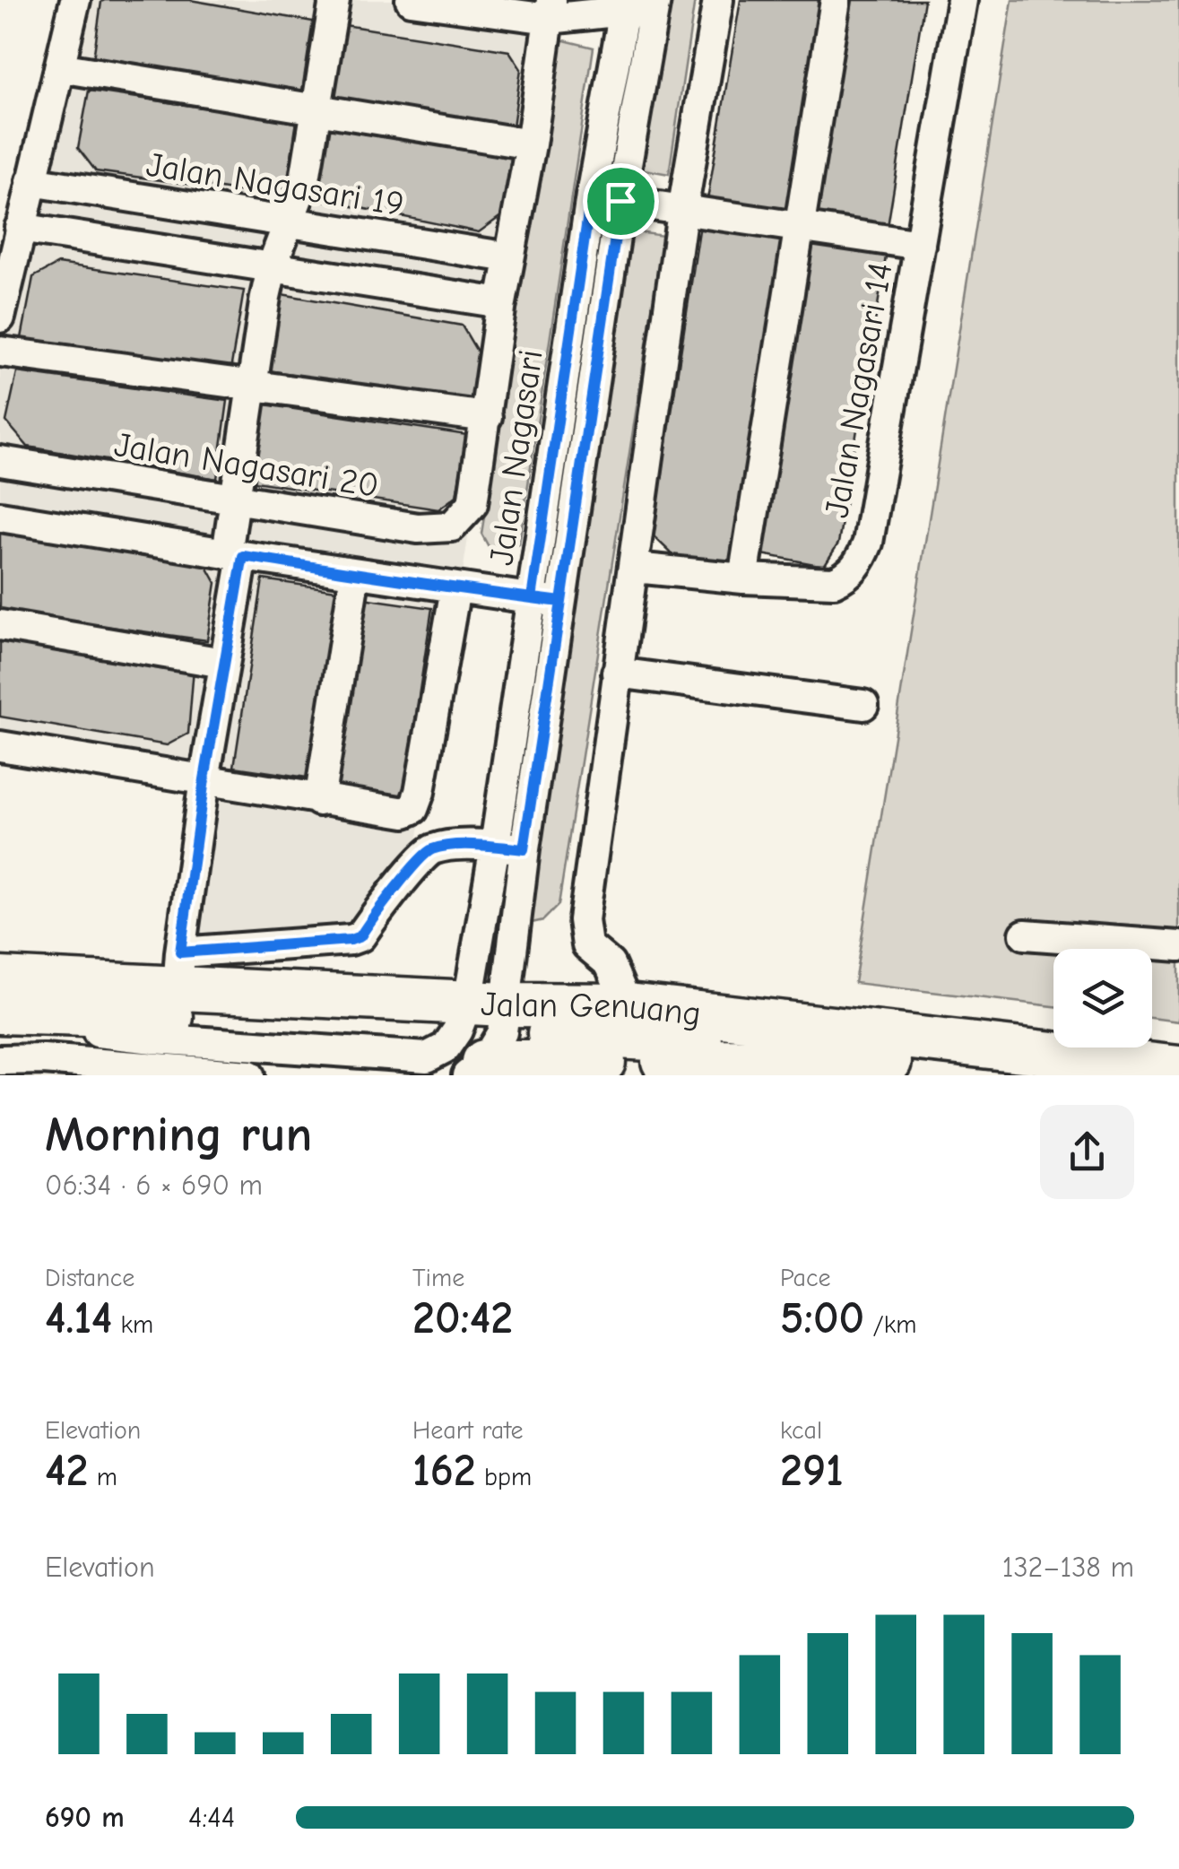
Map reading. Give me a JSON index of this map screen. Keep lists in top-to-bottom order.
{
  "streets": {
    "highway": ["Jalan Genuang"],
    "street": [
      "Jalan Nagasari 19",
      "Jalan Nagasari 14",
      "Jalan Nagasari",
      "Jalan Nagasari 20"
    ]
  },
  "crossings": [
    ["Jalan Nagasari", "Jalan Genuang"]
  ],
  "page": {
    "heading": ["Morning run", "06:34 · 6 × 690 m"],
    "stats": [
      ["Distance", "4.14 km"],
      ["Time", "20:42"],
      ["Pace", "5:00 /km"],
      ["Elevation", "42 m"],
      ["Heart rate", "162 bpm"],
      ["kcal", "291"]
    ],
    "chart": ["Elevation", "132–138 m"],
    "list": [
      {
        "name": "690 m",
        "note": "4:44"
      }
    ]
  }
}
